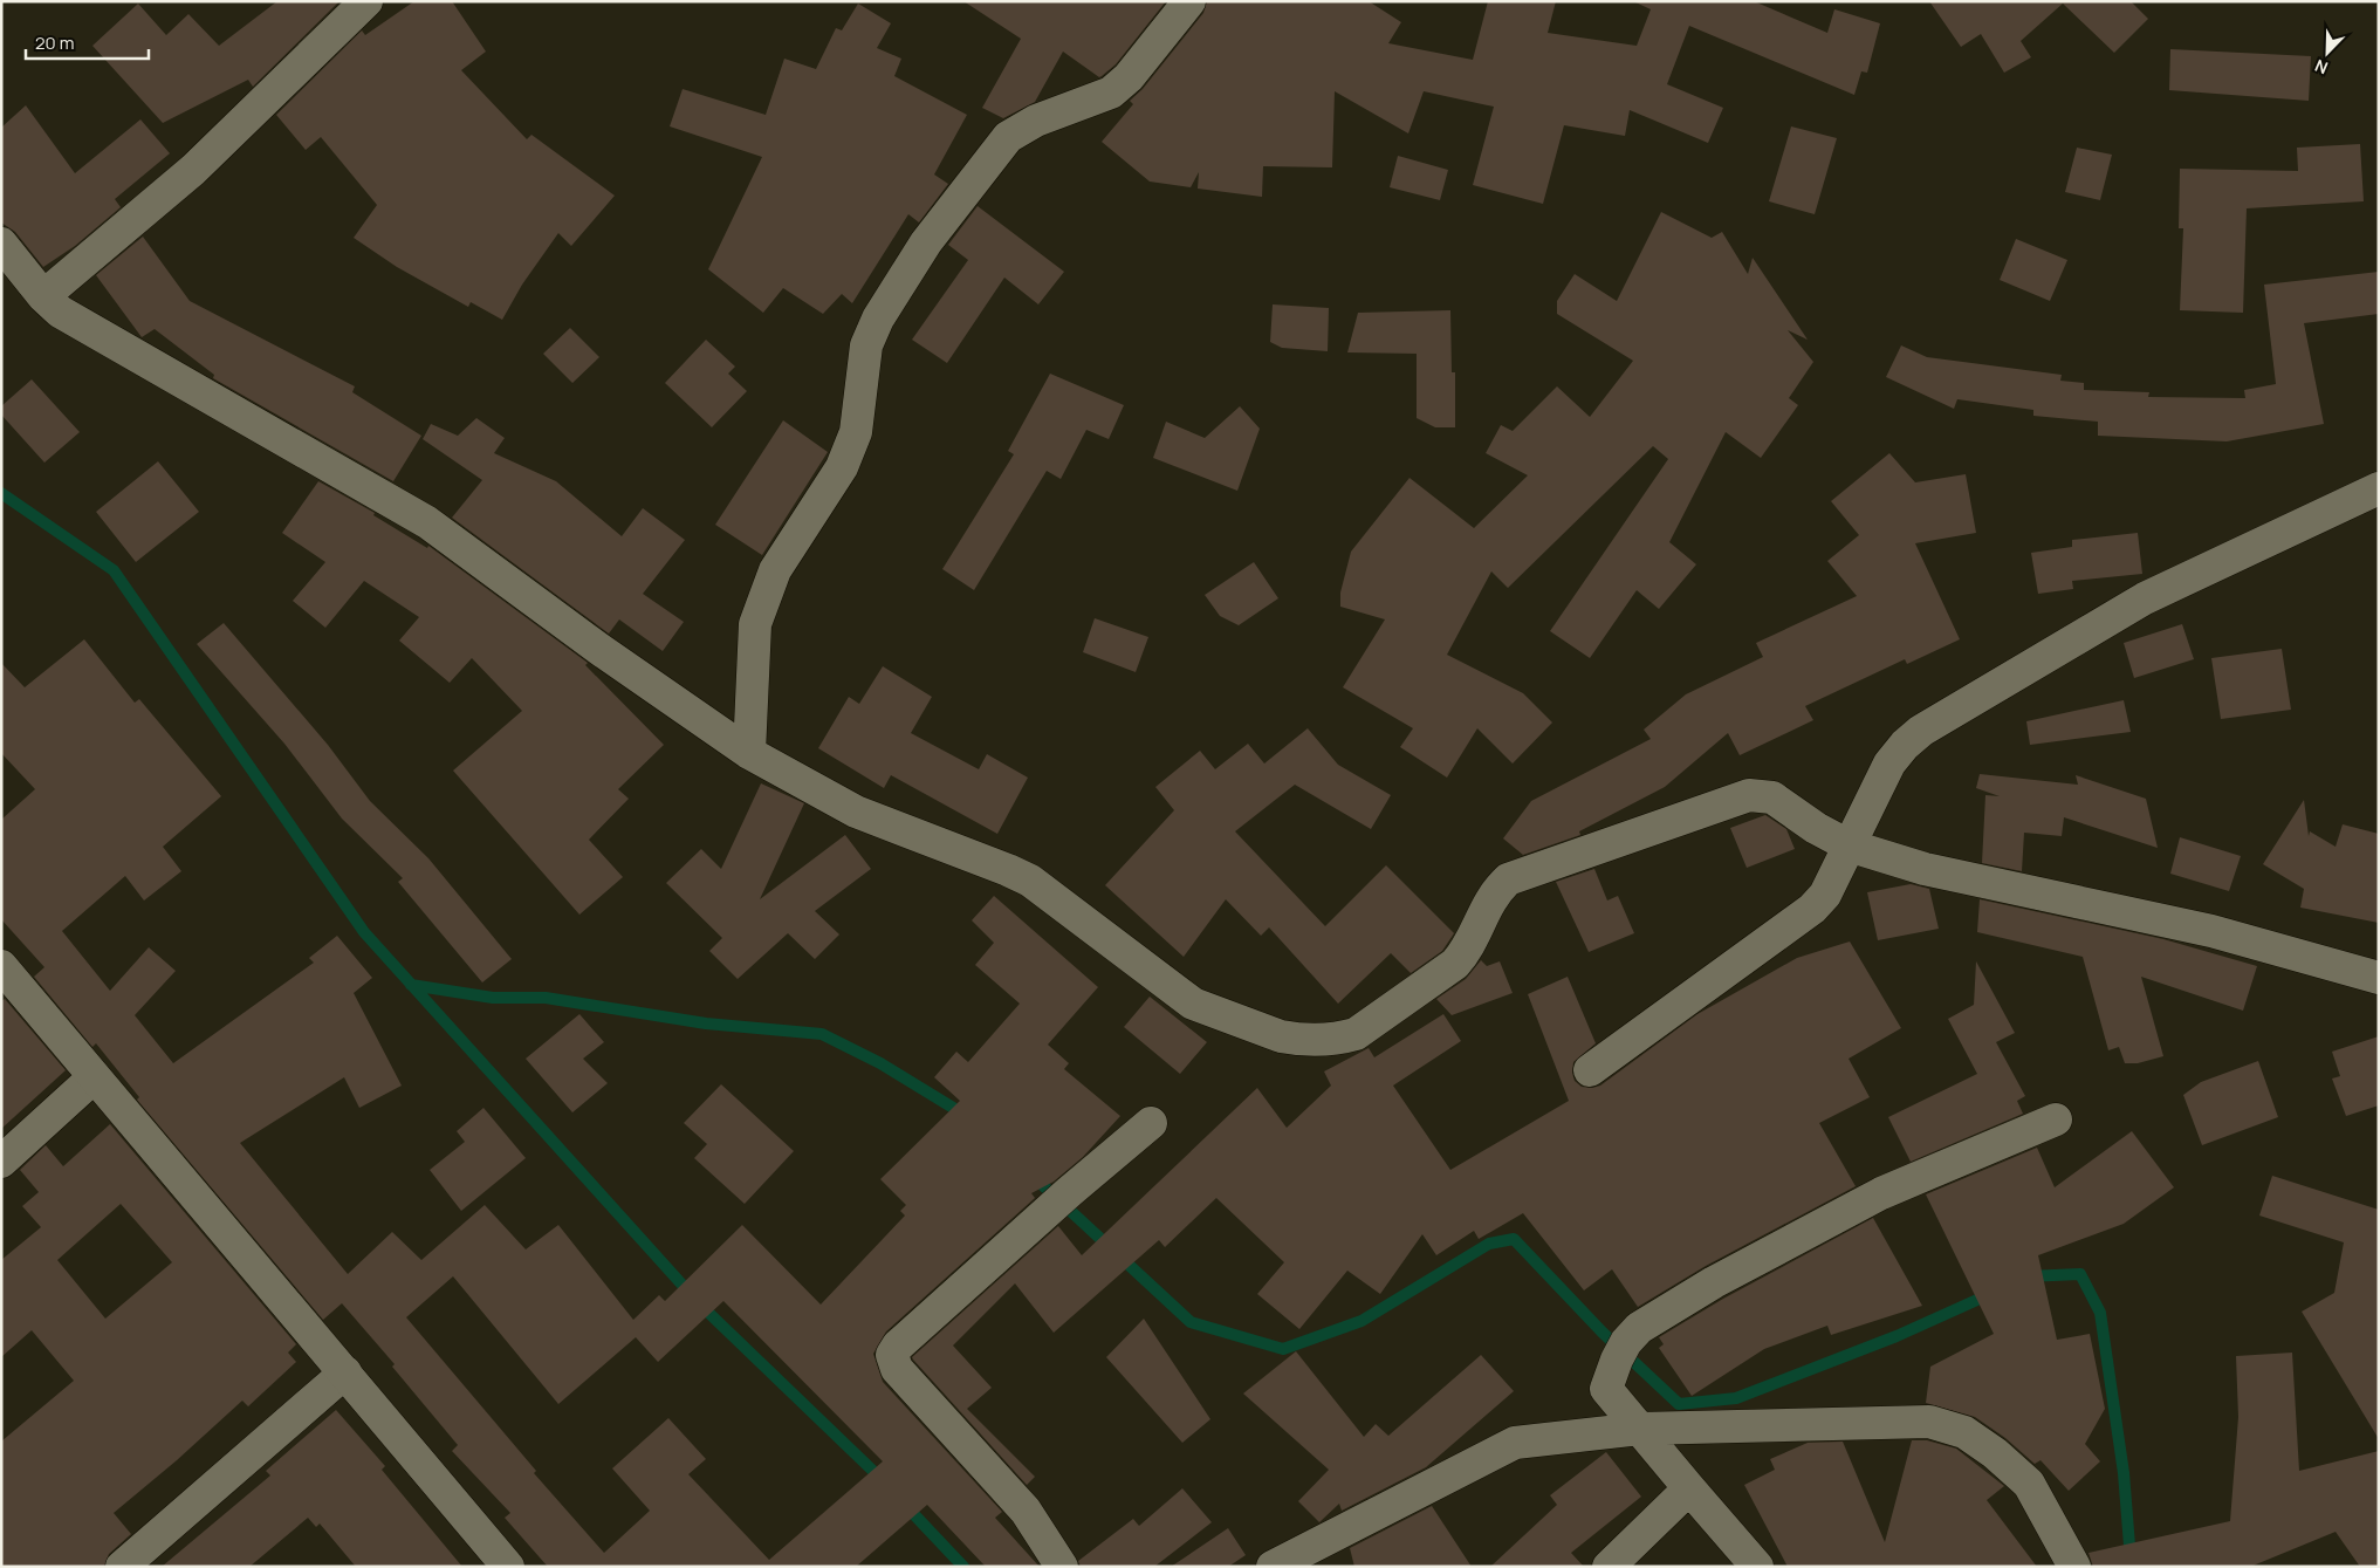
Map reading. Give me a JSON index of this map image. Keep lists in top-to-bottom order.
{
  "scale_bar": "20 m",
  "north": "bottom left"
}
